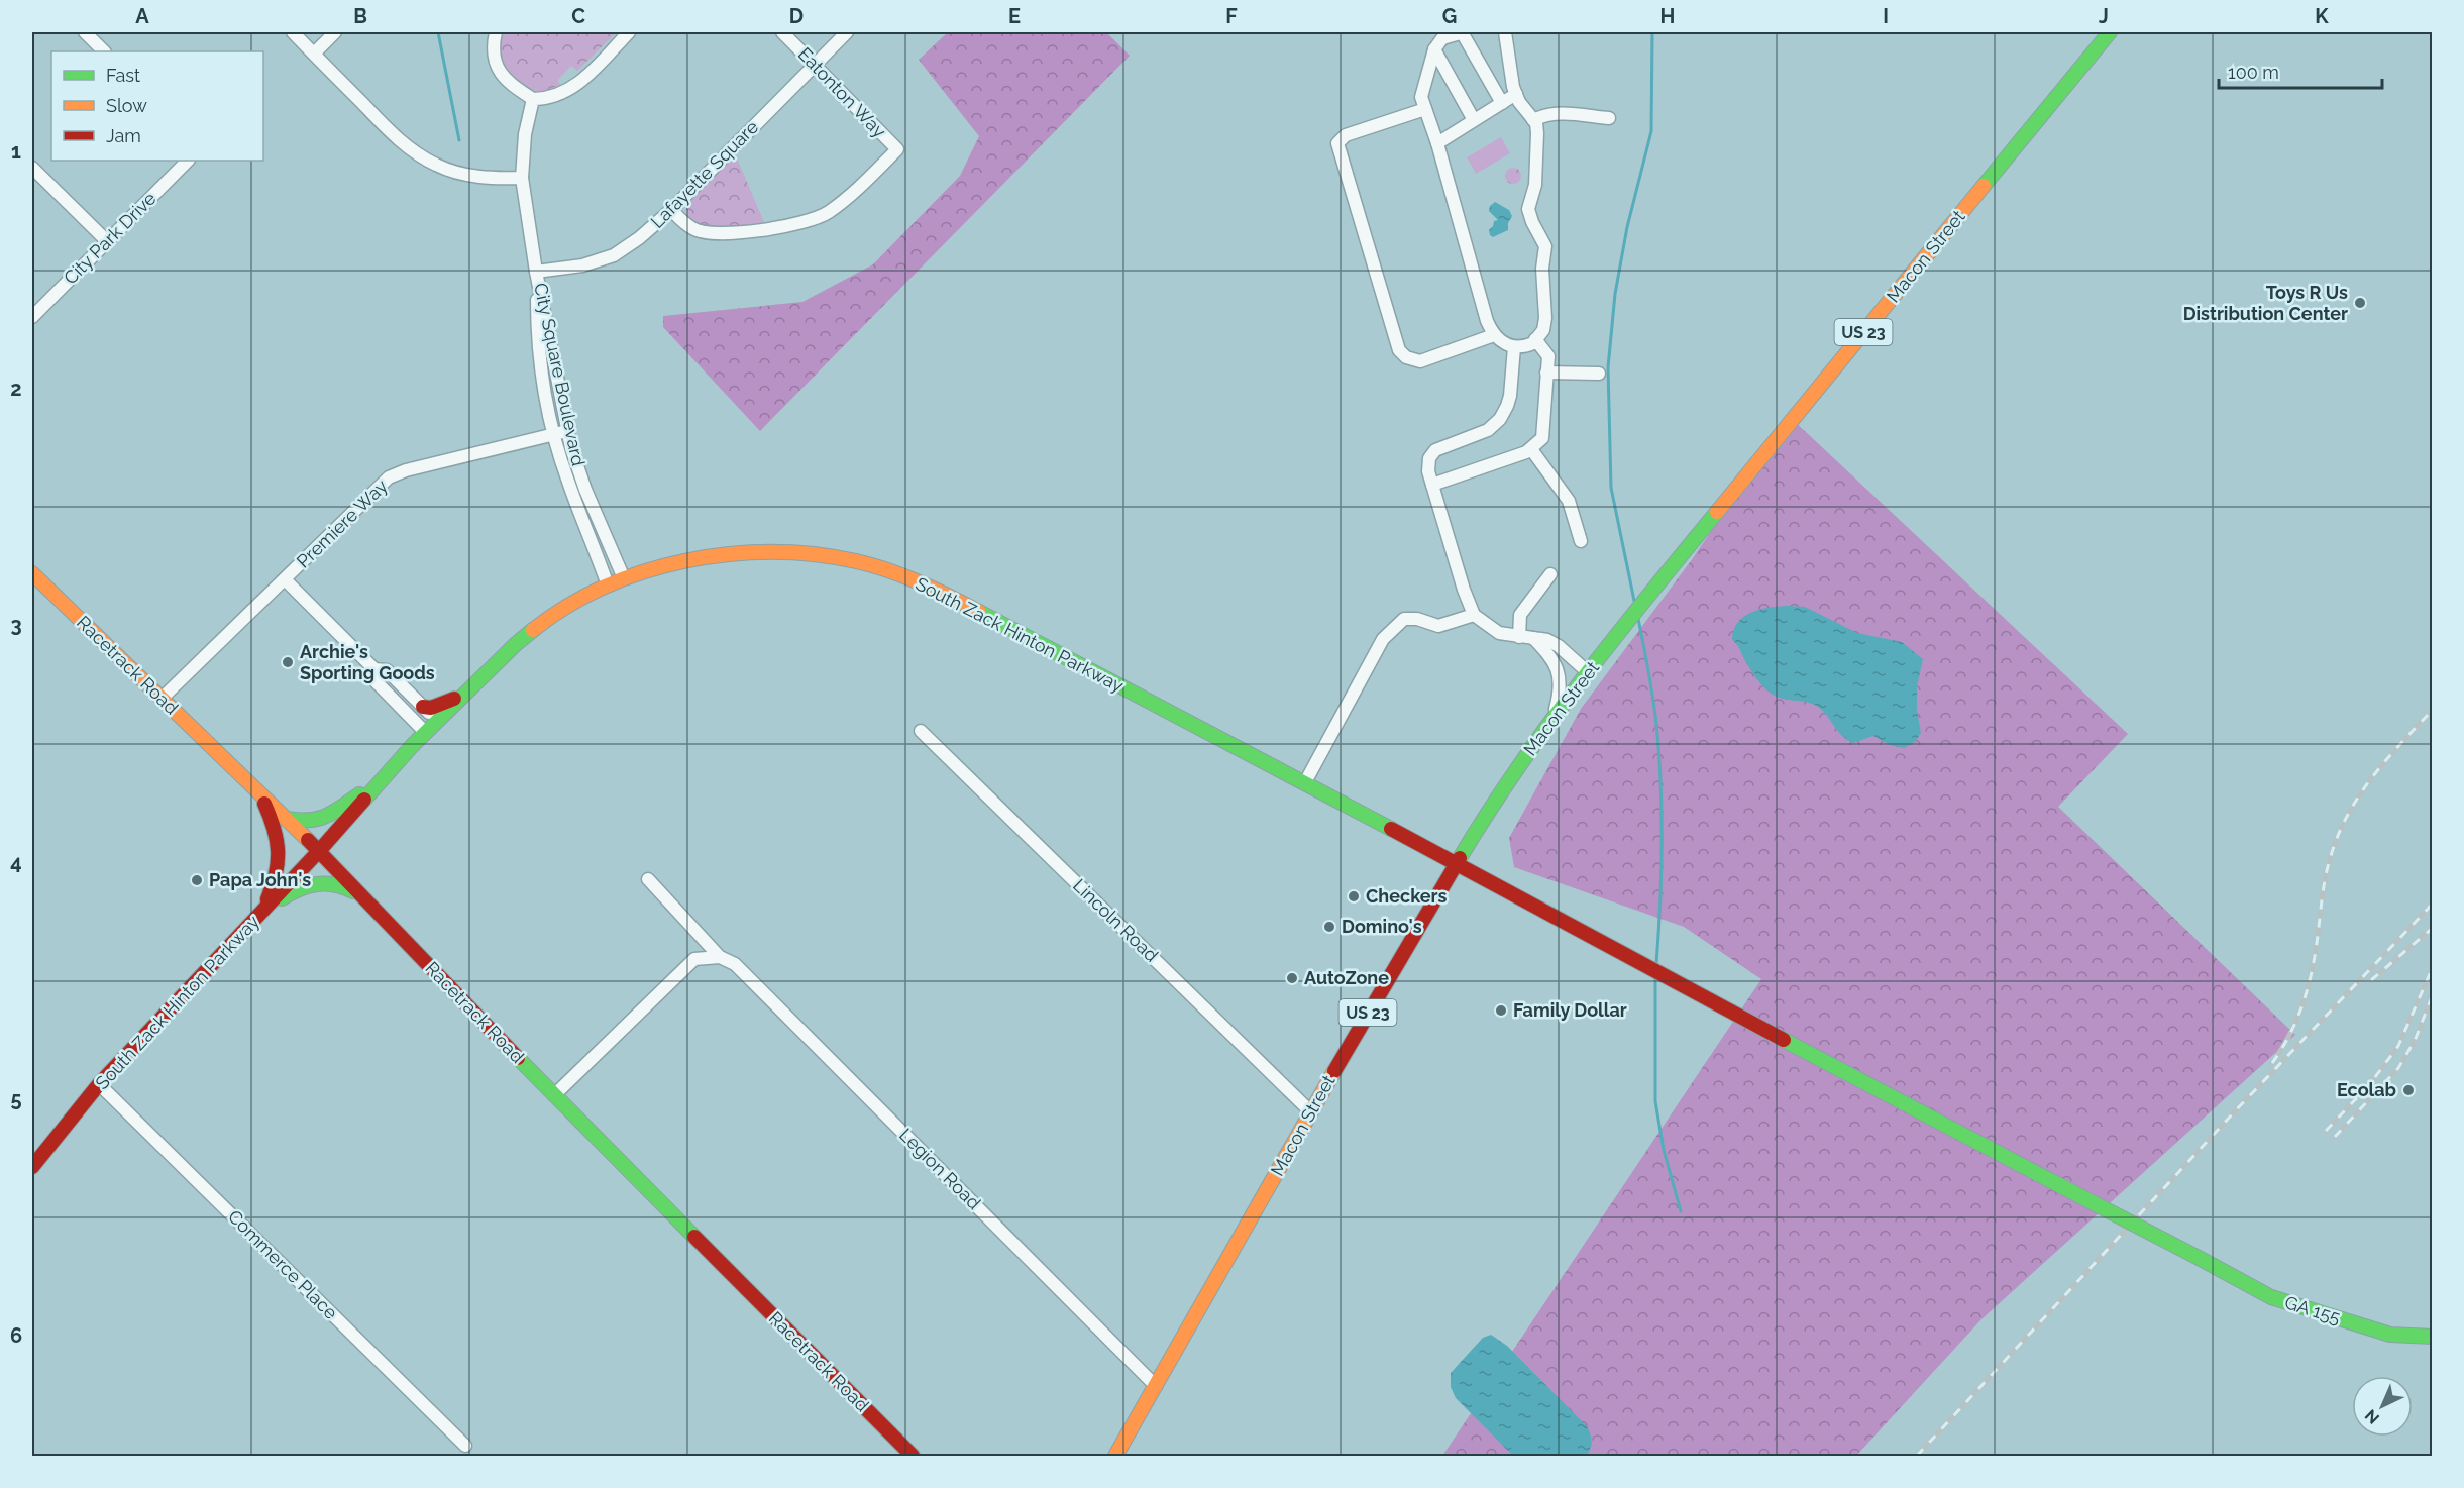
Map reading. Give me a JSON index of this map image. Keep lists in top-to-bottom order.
{
  "streets": {
    "main road": [
      "Macon Street",
      "US 23",
      "South Zack Hinton Parkway",
      "Racetrack Road",
      "GA 155"
    ],
    "street": [
      "Eatonton Way",
      "Lafayette Square",
      "City Park Drive",
      "City Square Boulevard",
      "Premiere Way",
      "Lincoln Road",
      "Legion Road",
      "Commerce Place"
    ]
  },
  "crossings": [
    ["Eatonton Way", "Lafayette Square"],
    ["Lafayette Square", "City Square Boulevard"],
    ["Macon Street", "South Zack Hinton Parkway"],
    ["Macon Street", "Lincoln Road"],
    ["Macon Street", "Legion Road"],
    ["Macon Street", "GA 155"],
    ["City Square Boulevard", "Premiere Way"],
    ["City Square Boulevard", "South Zack Hinton Parkway"],
    ["Premiere Way", "Racetrack Road"],
    ["South Zack Hinton Parkway", "Racetrack Road"],
    ["South Zack Hinton Parkway", "Commerce Place"],
    ["South Zack Hinton Parkway", "GA 155"]
  ],
  "places": [
    "Toys R Us Distribution Center",
    "Archie's Sporting Goods",
    "Papa John's",
    "Checkers",
    "Domino's",
    "AutoZone",
    "Family Dollar",
    "Ecolab"
  ],
  "legend": ["Fast", "Slow", "Jam"],
  "scale_bar": "100 m",
  "north": "bottom left",
  "grid": {
    "columns": [
      "A",
      "B",
      "C",
      "D",
      "E",
      "F",
      "G",
      "H",
      "I",
      "J",
      "K"
    ],
    "rows": [
      "1",
      "2",
      "3",
      "4",
      "5",
      "6"
    ]
  }
}
